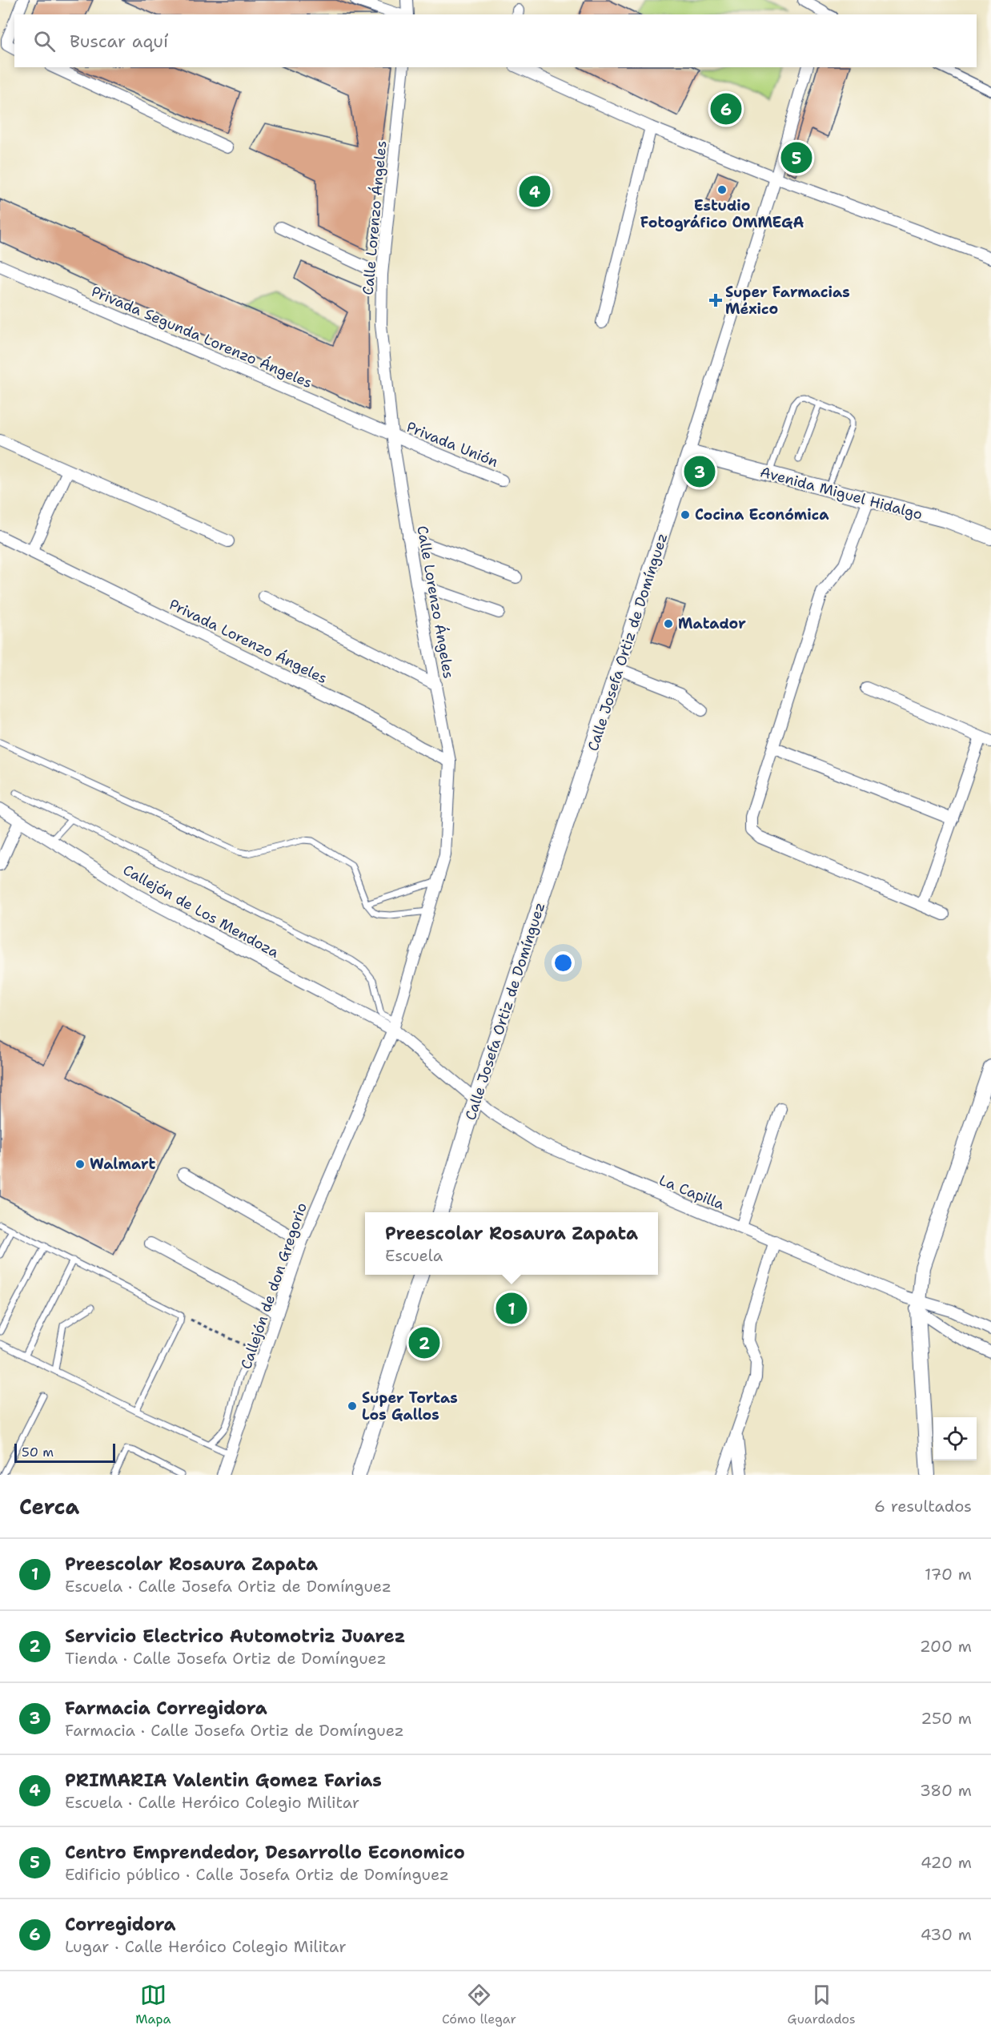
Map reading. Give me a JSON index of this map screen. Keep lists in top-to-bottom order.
{
  "streets": {
    "street": [
      "Calle Lorenzo Ángeles",
      "Privada Segunda Lorenzo Ángeles",
      "Privada Unión",
      "Avenida Miguel Hidalgo",
      "Privada Lorenzo Ángeles",
      "Calle Josefa Ortiz de Domínguez",
      "Callejón de Los Mendoza",
      "La Capilla",
      "Callejón de don Gregorio"
    ]
  },
  "crossings": [
    ["Calle Lorenzo Ángeles", "Privada Segunda Lorenzo Ángeles"],
    ["Calle Lorenzo Ángeles", "Privada Unión"],
    ["Calle Lorenzo Ángeles", "Privada Lorenzo Ángeles"],
    ["Calle Lorenzo Ángeles", "Callejón de Los Mendoza"],
    ["Calle Lorenzo Ángeles", "Callejón de don Gregorio"],
    ["Privada Segunda Lorenzo Ángeles", "Privada Unión"],
    ["Avenida Miguel Hidalgo", "Calle Josefa Ortiz de Domínguez"],
    ["Calle Josefa Ortiz de Domínguez", "La Capilla"],
    ["Callejón de Los Mendoza", "Callejón de don Gregorio"]
  ],
  "places": {
    "other": [
      "Estudio Fotográfico OMMEGA",
      "Cocina Económica",
      "Matador",
      "Walmart",
      "Super Tortas Los Gallos"
    ],
    "health": ["Super Farmacias México"]
  },
  "scale_bar": "50 m",
  "page": {
    "search": "Buscar aquí",
    "pins": [
      "6",
      "5",
      "4",
      "3",
      "1",
      "2"
    ],
    "popup": ["Preescolar Rosaura Zapata", "Escuela"],
    "scale": "50 m",
    "heading": ["Cerca", "6 resultados"],
    "list": [
      {
        "mark": "1",
        "name": "Preescolar Rosaura Zapata",
        "note": "Escuela · Calle Josefa Ortiz de Domínguez",
        "value": "170 m"
      },
      {
        "mark": "2",
        "name": "Servicio Electrico Automotriz Juarez",
        "note": "Tienda · Calle Josefa Ortiz de Domínguez",
        "value": "200 m"
      },
      {
        "mark": "3",
        "name": "Farmacia Corregidora",
        "note": "Farmacia · Calle Josefa Ortiz de Domínguez",
        "value": "250 m"
      },
      {
        "mark": "4",
        "name": "PRIMARIA Valentin Gomez Farias",
        "note": "Escuela · Calle Heróico Colegio Militar",
        "value": "380 m"
      },
      {
        "mark": "5",
        "name": "Centro Emprendedor, Desarrollo Economico",
        "note": "Edificio público · Calle Josefa Ortiz de Domínguez",
        "value": "420 m"
      },
      {
        "mark": "6",
        "name": "Corregidora",
        "note": "Lugar · Calle Heróico Colegio Militar",
        "value": "430 m"
      }
    ],
    "nav": ["Mapa", "Cómo llegar", "Guardados"]
  }
}
